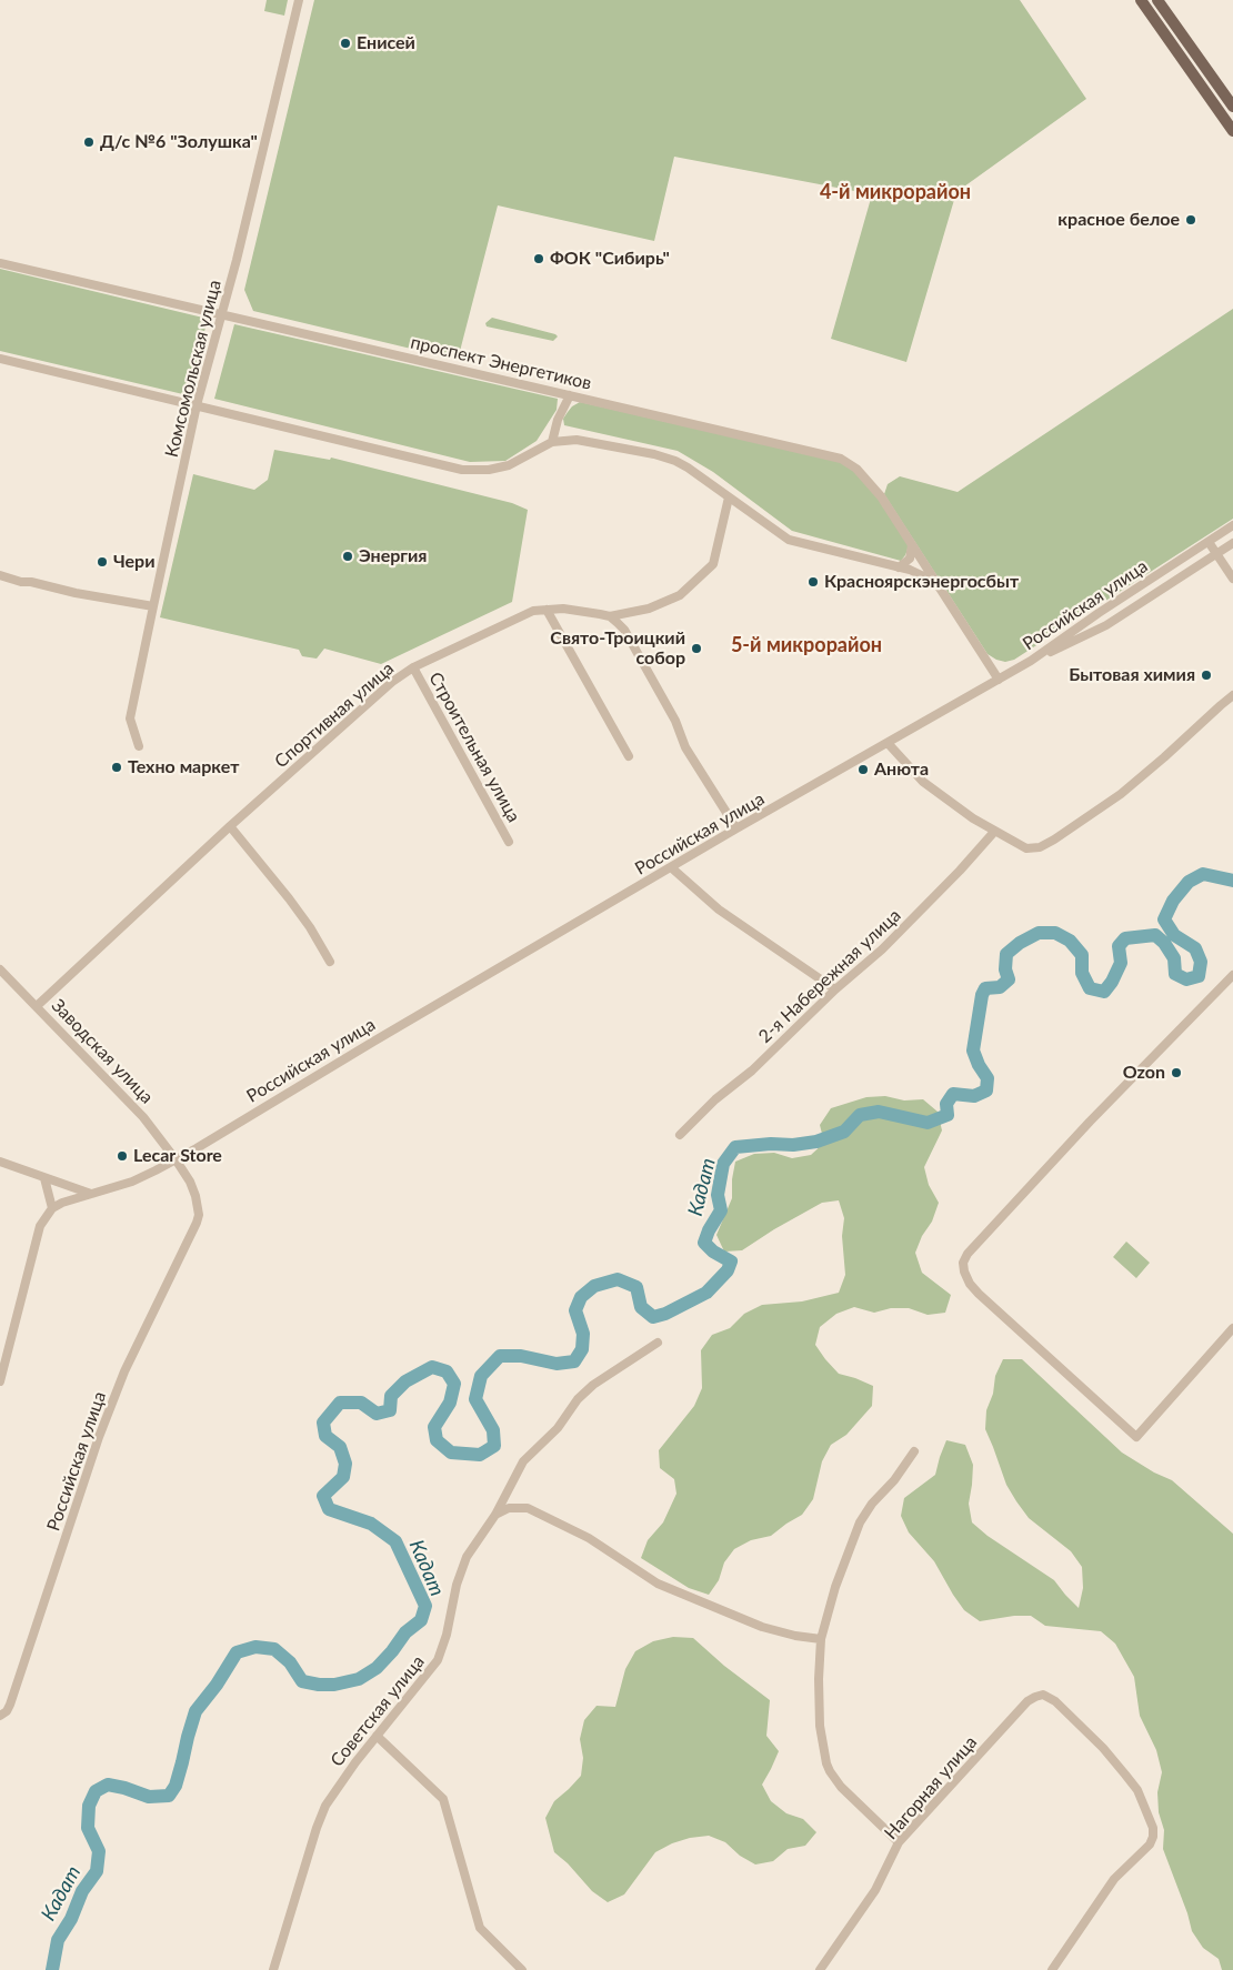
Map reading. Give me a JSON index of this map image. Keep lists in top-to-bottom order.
{
  "streets": {
    "street": [
      "проспект Энергетиков",
      "Комсомольская улица",
      "Российская улица",
      "Спортивная улица",
      "Строительная улица",
      "2-я Набережная улица",
      "Заводская улица",
      "Советская улица",
      "Нагорная улица"
    ]
  },
  "crossings": [
    ["проспект Энергетиков", "Комсомольская улица"],
    ["проспект Энергетиков", "Российская улица"],
    ["Российская улица", "Заводская улица"],
    ["Спортивная улица", "Строительная улица"],
    ["Спортивная улица", "Заводская улица"]
  ],
  "districts": ["4-й микрорайон", "5-й микрорайон"],
  "water": ["Кадат"],
  "places": [
    "Енисей",
    "Д/с №6 \"Золушка\"",
    "красное белое",
    "ФОК \"Сибирь\"",
    "Энергия",
    "Чери",
    "Красноярскэнергосбыт",
    "Свято-Троицкий собор",
    "Бытовая химия",
    "Техно маркет",
    "Анюта",
    "Ozon",
    "Lecar Store"
  ]
}
